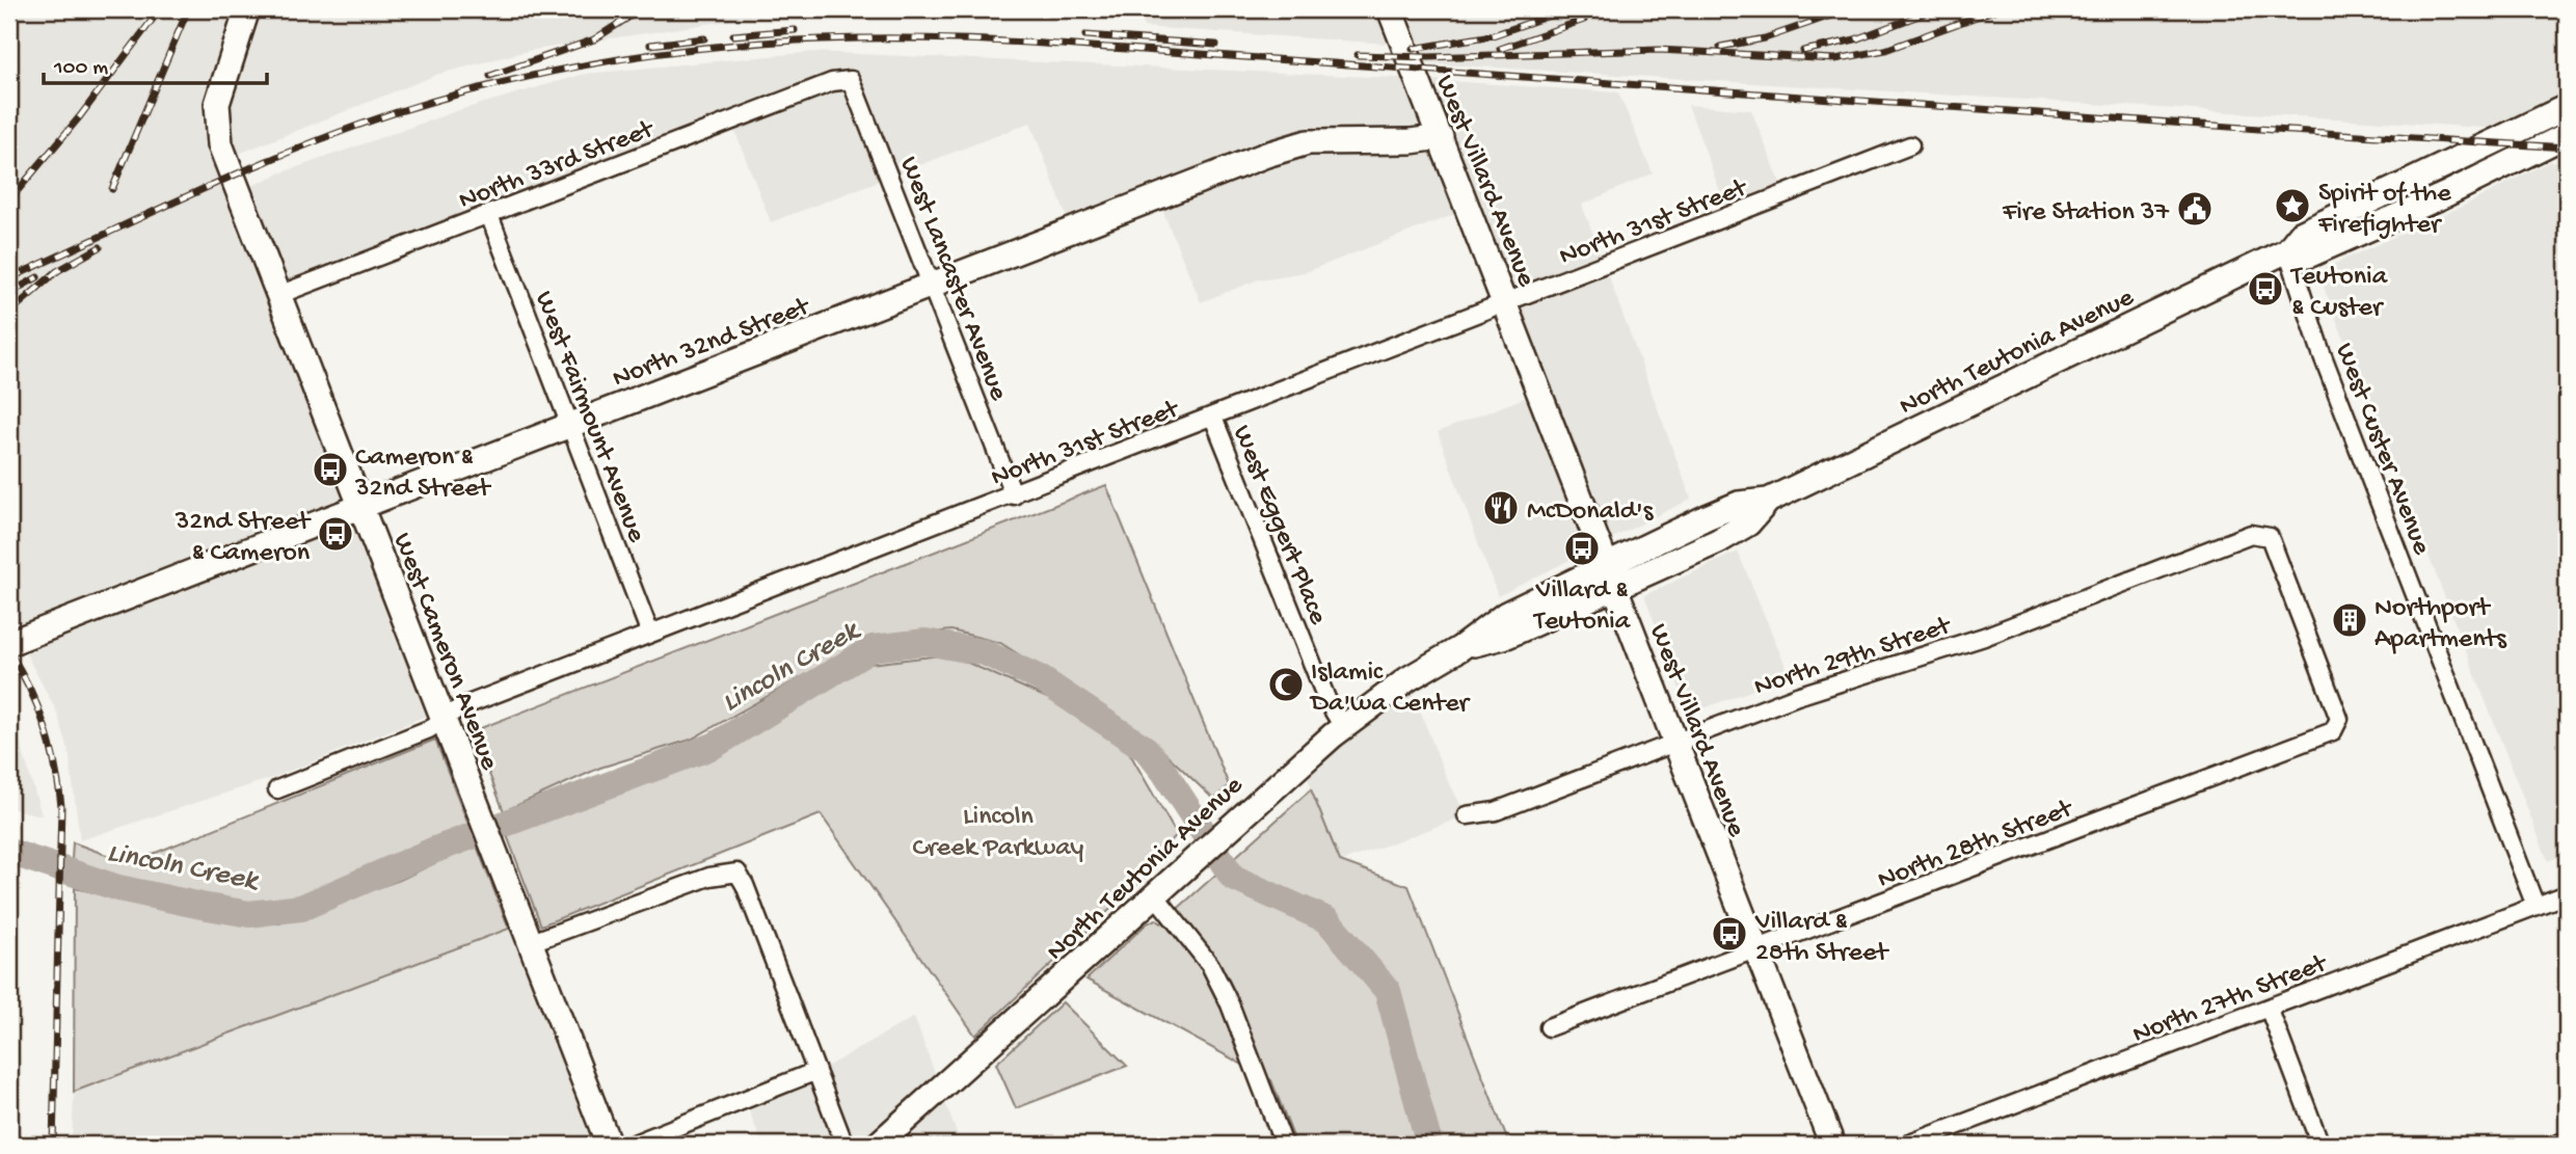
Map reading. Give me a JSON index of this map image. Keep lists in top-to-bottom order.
{
  "streets": {
    "street": [
      "North 33rd Street",
      "West Villard Avenue",
      "North 31st Street",
      "West Lancaster Avenue",
      "North 32nd Street",
      "North Teutonia Avenue",
      "West Fairmount Avenue",
      "West Custer Avenue",
      "West Eggert Place",
      "West Cameron Avenue",
      "North 29th Street",
      "North 28th Street",
      "North 27th Street"
    ]
  },
  "crossings": [
    ["North 33rd Street", "West Lancaster Avenue"],
    ["North 33rd Street", "West Fairmount Avenue"],
    ["North 33rd Street", "West Cameron Avenue"],
    ["West Villard Avenue", "North 31st Street"],
    ["West Villard Avenue", "North 32nd Street"],
    ["West Villard Avenue", "North Teutonia Avenue"],
    ["West Villard Avenue", "North 29th Street"],
    ["West Villard Avenue", "North 28th Street"],
    ["North 31st Street", "West Lancaster Avenue"],
    ["North 31st Street", "West Fairmount Avenue"],
    ["North 31st Street", "West Eggert Place"],
    ["North 31st Street", "West Cameron Avenue"],
    ["West Lancaster Avenue", "North 32nd Street"],
    ["North 32nd Street", "West Fairmount Avenue"],
    ["North 32nd Street", "West Cameron Avenue"],
    ["North Teutonia Avenue", "West Custer Avenue"],
    ["North Teutonia Avenue", "West Eggert Place"],
    ["West Custer Avenue", "North 27th Street"],
    ["North 29th Street", "North 28th Street"]
  ],
  "water": ["Lincoln Creek"],
  "parks": ["Lincoln Creek Parkway"],
  "places": {
    "place": ["Spirit of the Firefighter"],
    "public building": ["Fire Station 37"],
    "bus stop": [
      "Teutonia & Custer",
      "Cameron & 32nd Street",
      "32nd Street & Cameron",
      "Villard & Teutonia",
      "Villard & 28th Street"
    ],
    "restaurant": ["McDonald's"],
    "building": ["Northport Apartments"],
    "mosque": ["Islamic Da'wa Center"]
  },
  "scale_bar": "100 m"
}
